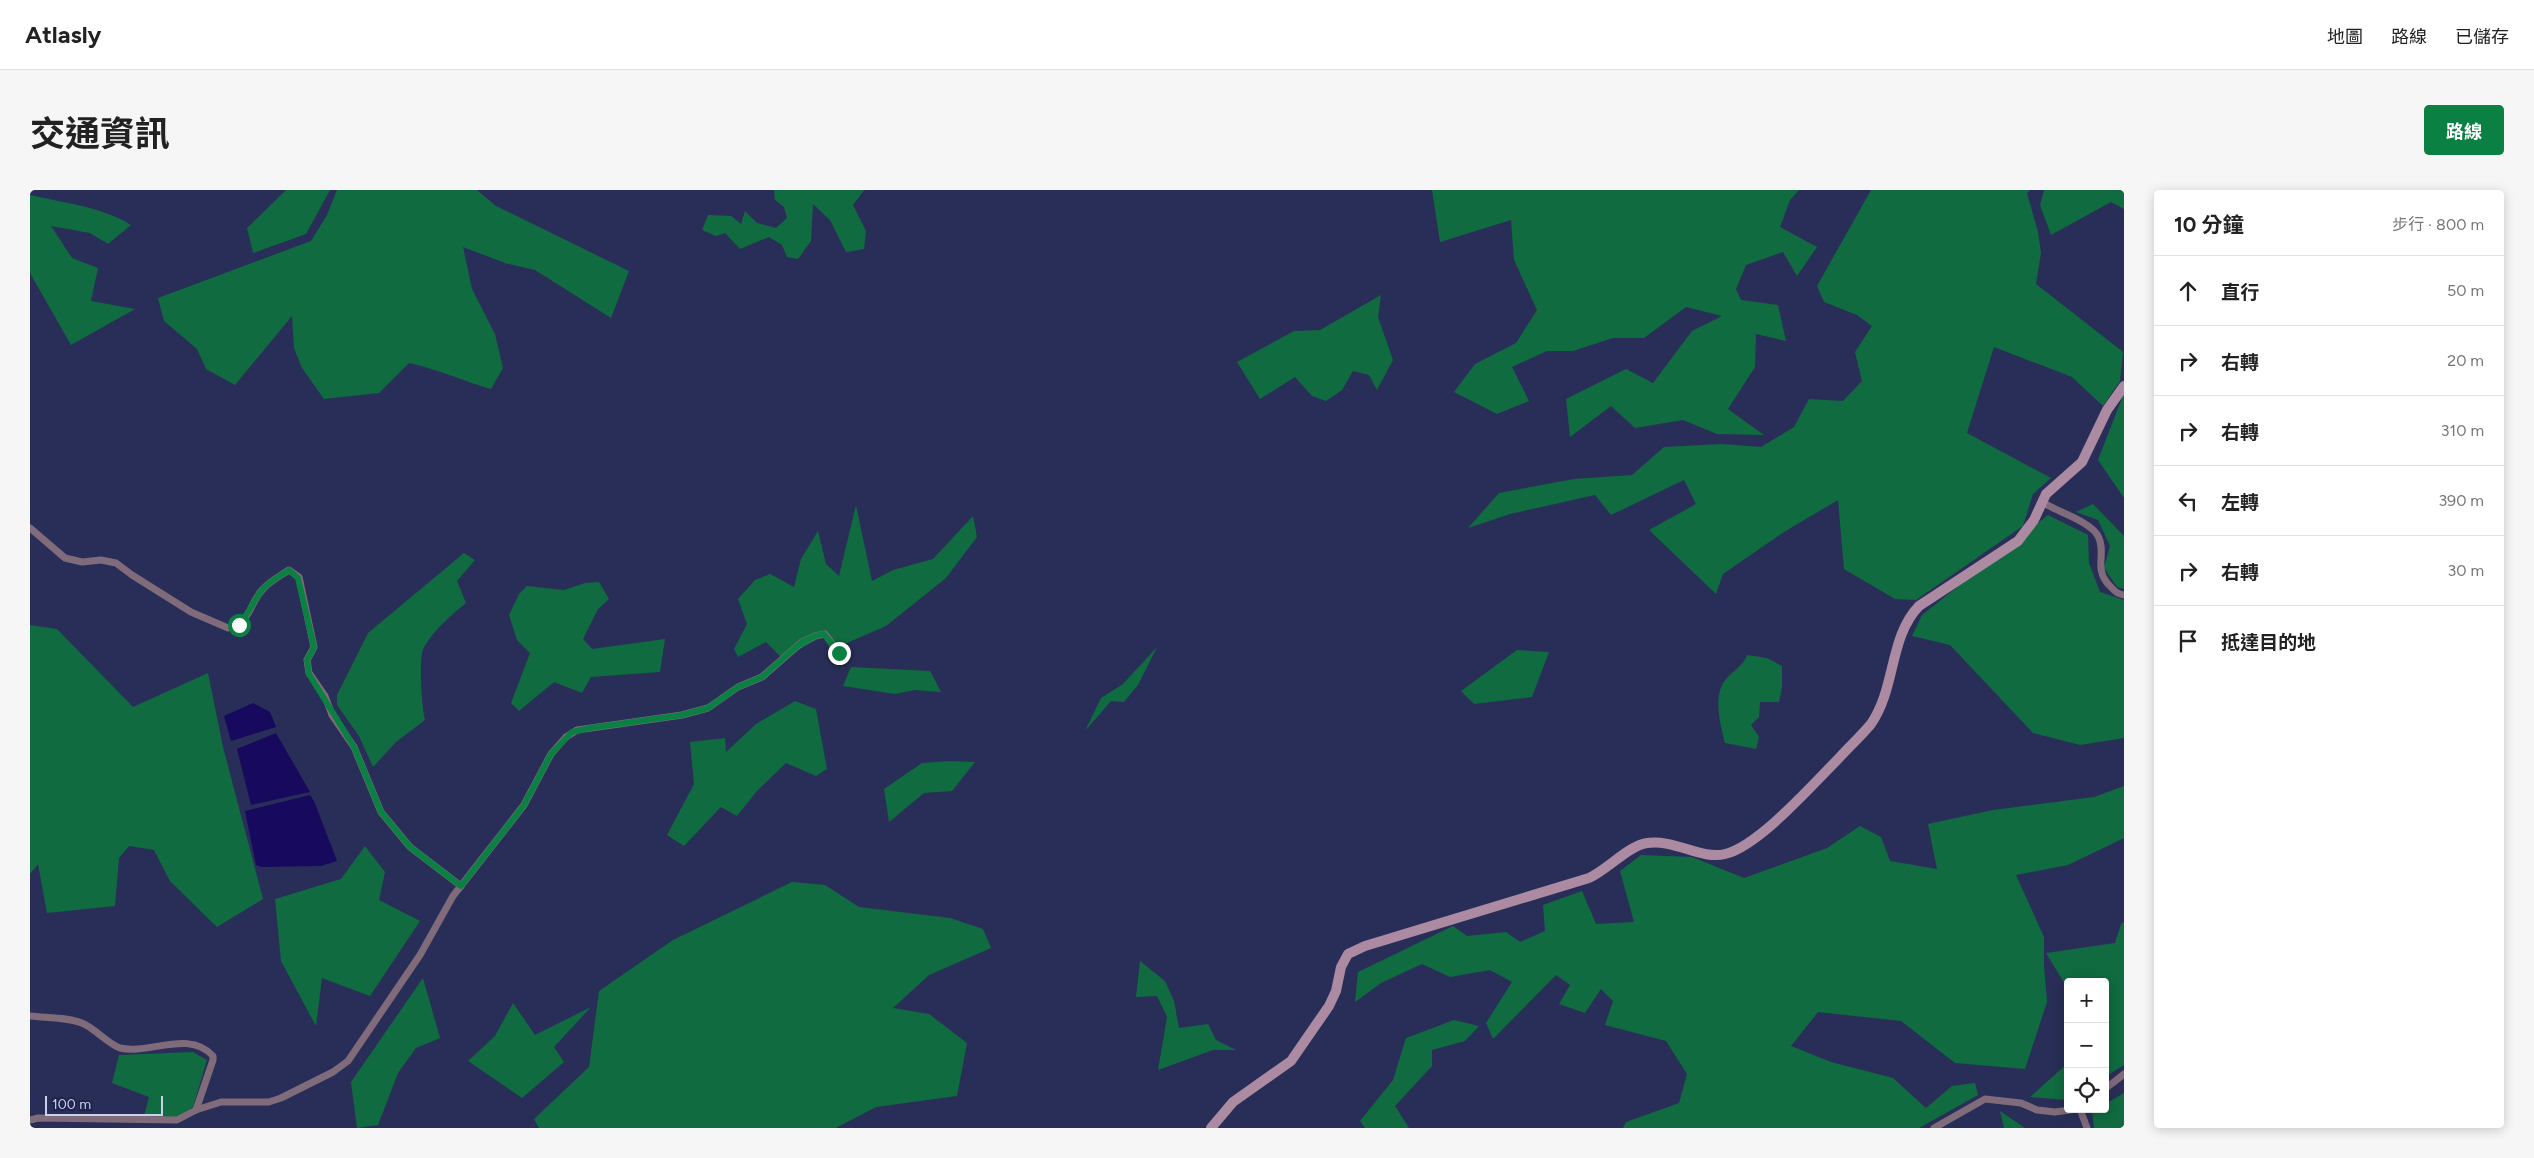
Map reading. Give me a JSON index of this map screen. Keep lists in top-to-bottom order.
{
  "scale_bar": "100 m",
  "page": {
    "header": "Atlasly",
    "nav": ["地圖", "路線", "已儲存"],
    "title": "交通資訊",
    "buttons": "路線",
    "heading": ["10 分鐘", "步行 · 800 m"],
    "list": [
      ["直行", "50 m"],
      ["右轉", "20 m"],
      ["右轉", "310 m"],
      ["左轉", "390 m"],
      ["右轉", "30 m"],
      "抵達目的地"
    ],
    "map_buttons": ["+", "−"],
    "scale": "100 m"
  }
}
